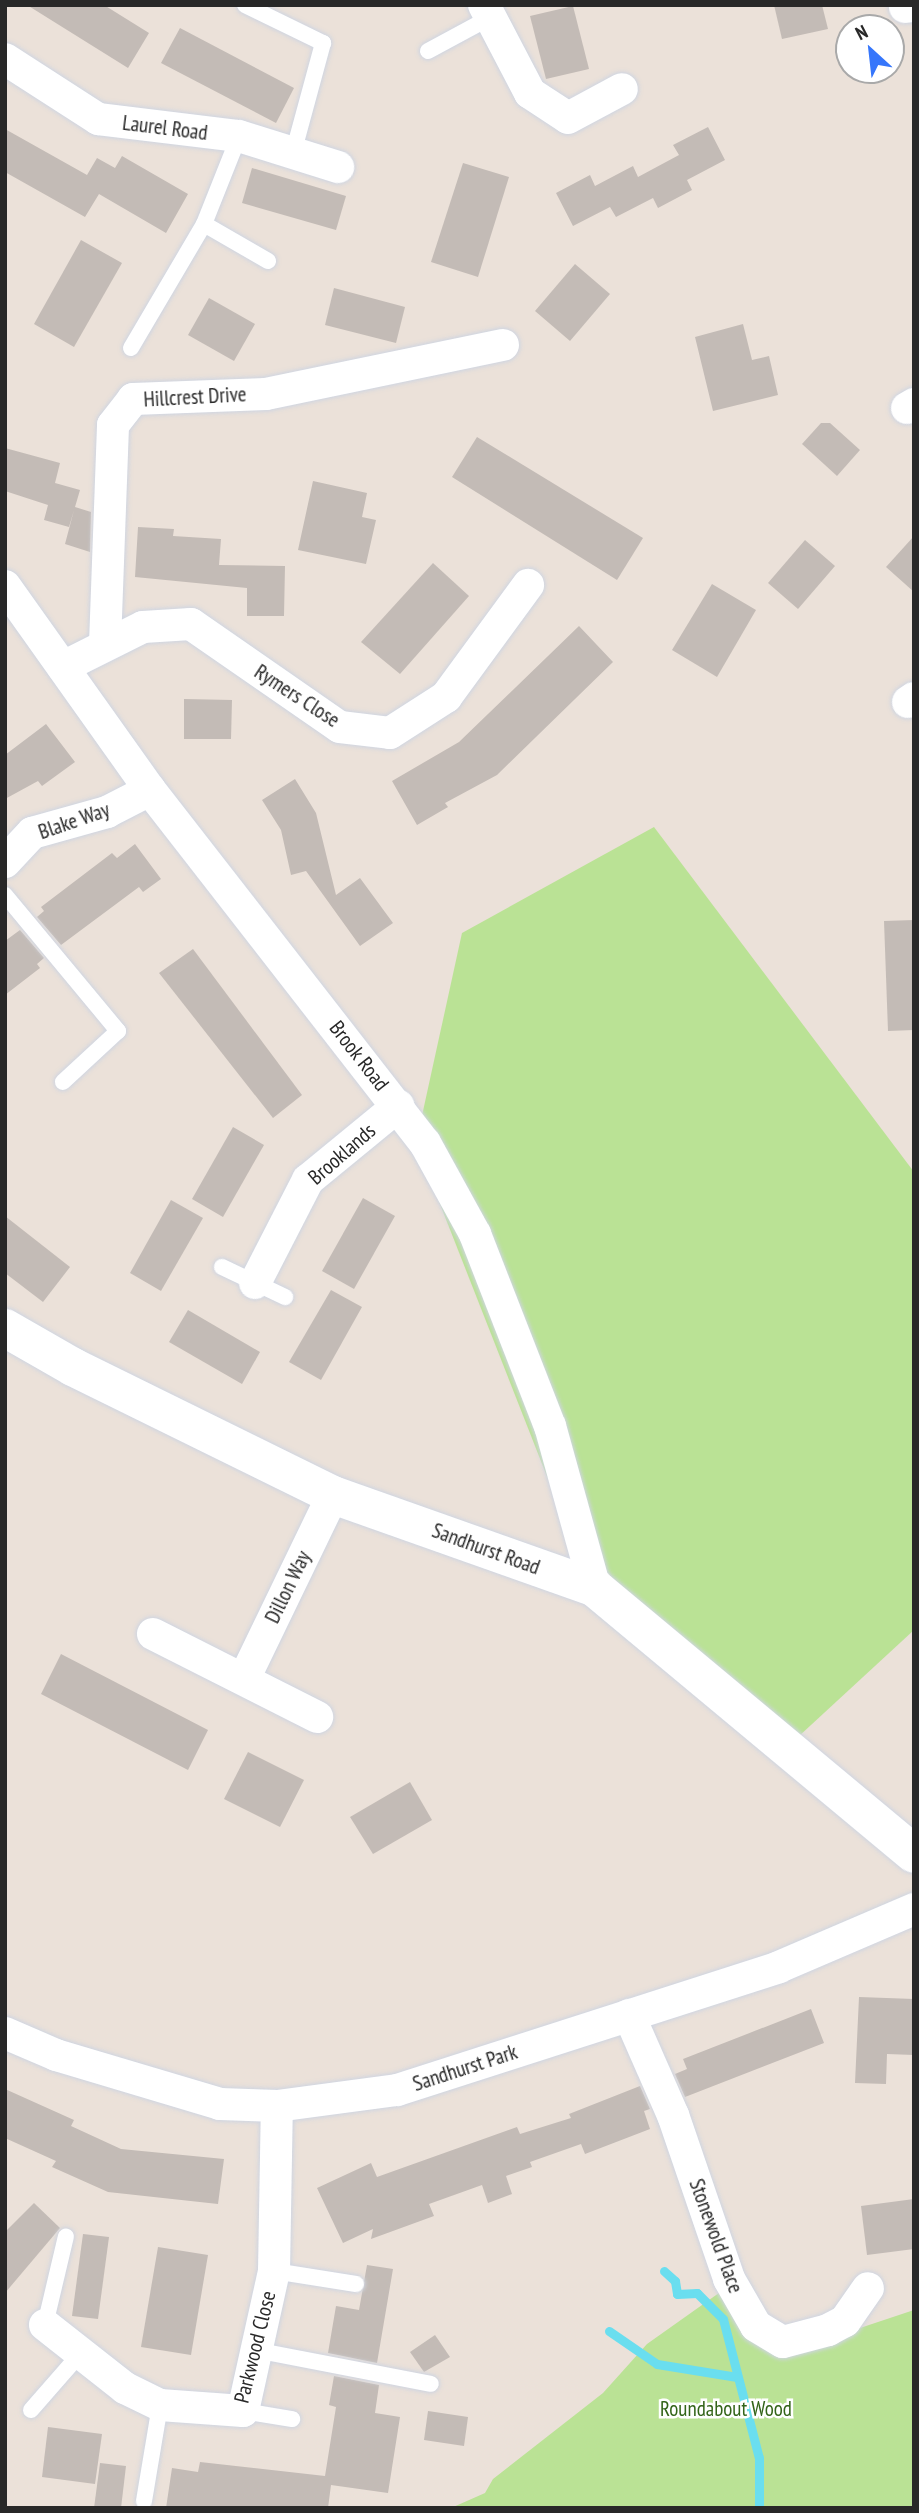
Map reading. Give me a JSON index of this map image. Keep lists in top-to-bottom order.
{
  "streets": {
    "street": [
      "Laurel Road",
      "Hillcrest Drive",
      "Rymers Close",
      "Blake Way",
      "Brook Road",
      "Brooklands",
      "Sandhurst Road",
      "Dillon Way",
      "Sandhurst Park",
      "Stonewold Place",
      "Parkwood Close"
    ]
  },
  "crossings": [
    ["Hillcrest Drive", "Rymers Close"],
    ["Rymers Close", "Brook Road"],
    ["Blake Way", "Brook Road"],
    ["Brook Road", "Brooklands"],
    ["Brook Road", "Sandhurst Road"],
    ["Sandhurst Road", "Dillon Way"],
    ["Sandhurst Park", "Stonewold Place"],
    ["Sandhurst Park", "Parkwood Close"]
  ],
  "parks": ["Roundabout Wood"],
  "north": "top left"
}
